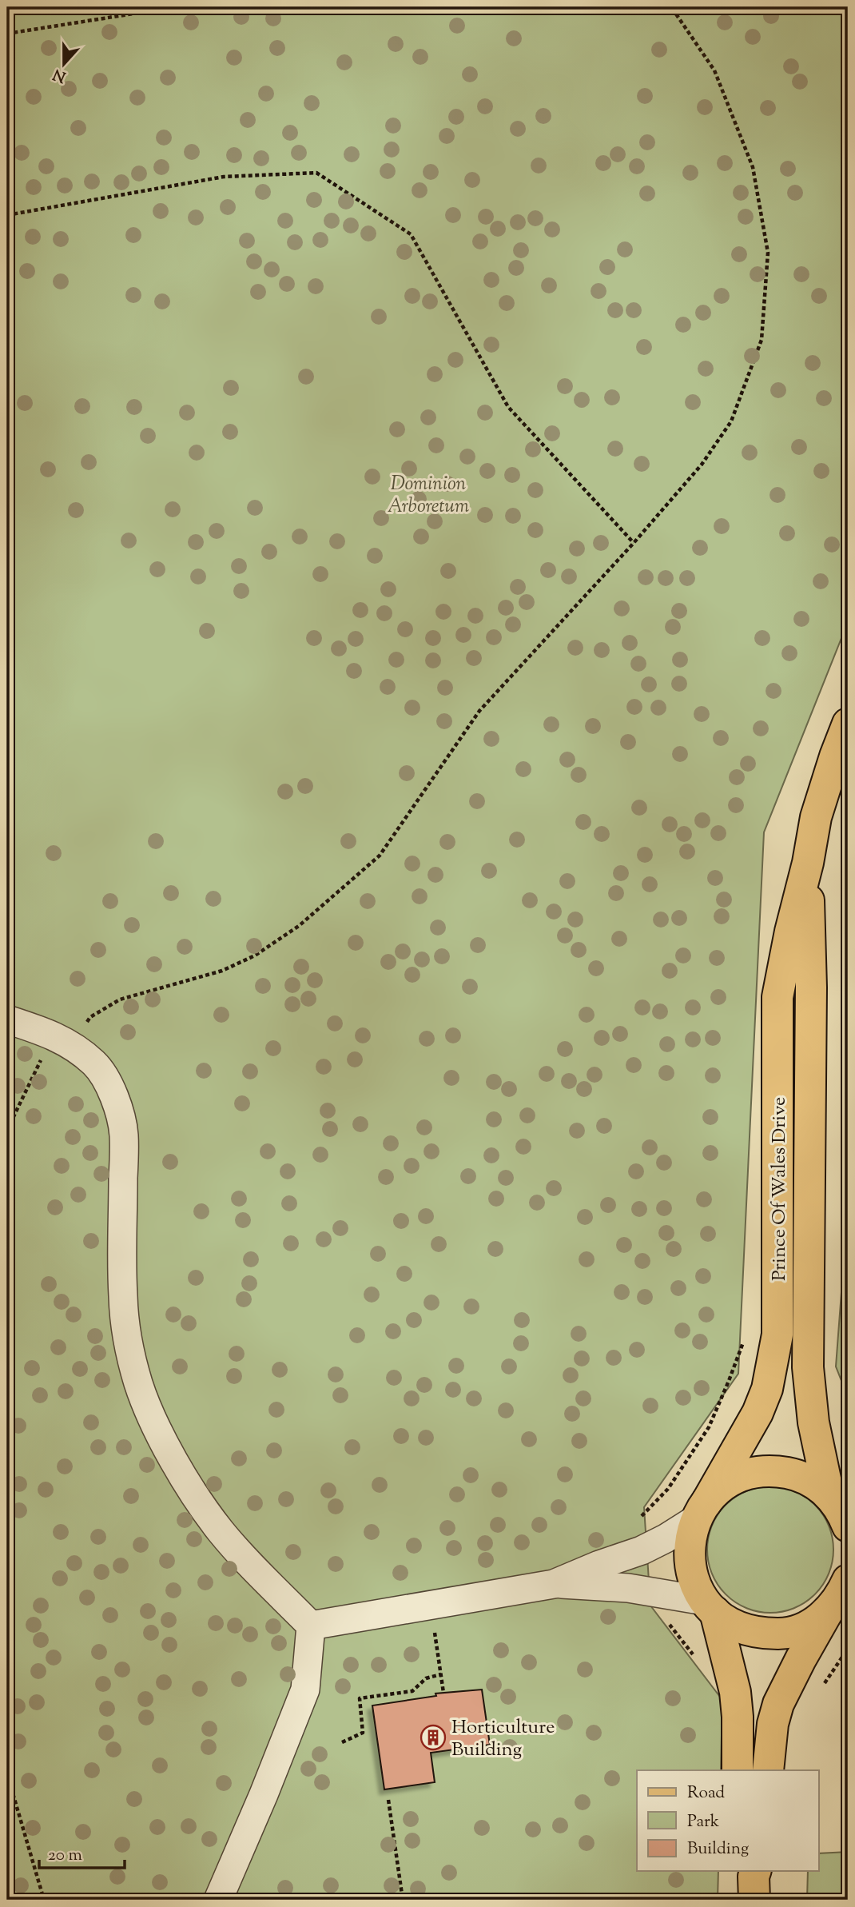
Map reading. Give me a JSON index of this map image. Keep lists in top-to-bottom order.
{
  "streets": {
    "main road": ["Prince Of Wales Drive"]
  },
  "parks": ["Dominion Arboretum"],
  "places": {
    "building": ["Horticulture Building"]
  },
  "legend": ["Road", "Park", "Building"],
  "scale_bar": "20 m",
  "north": "bottom"
}
